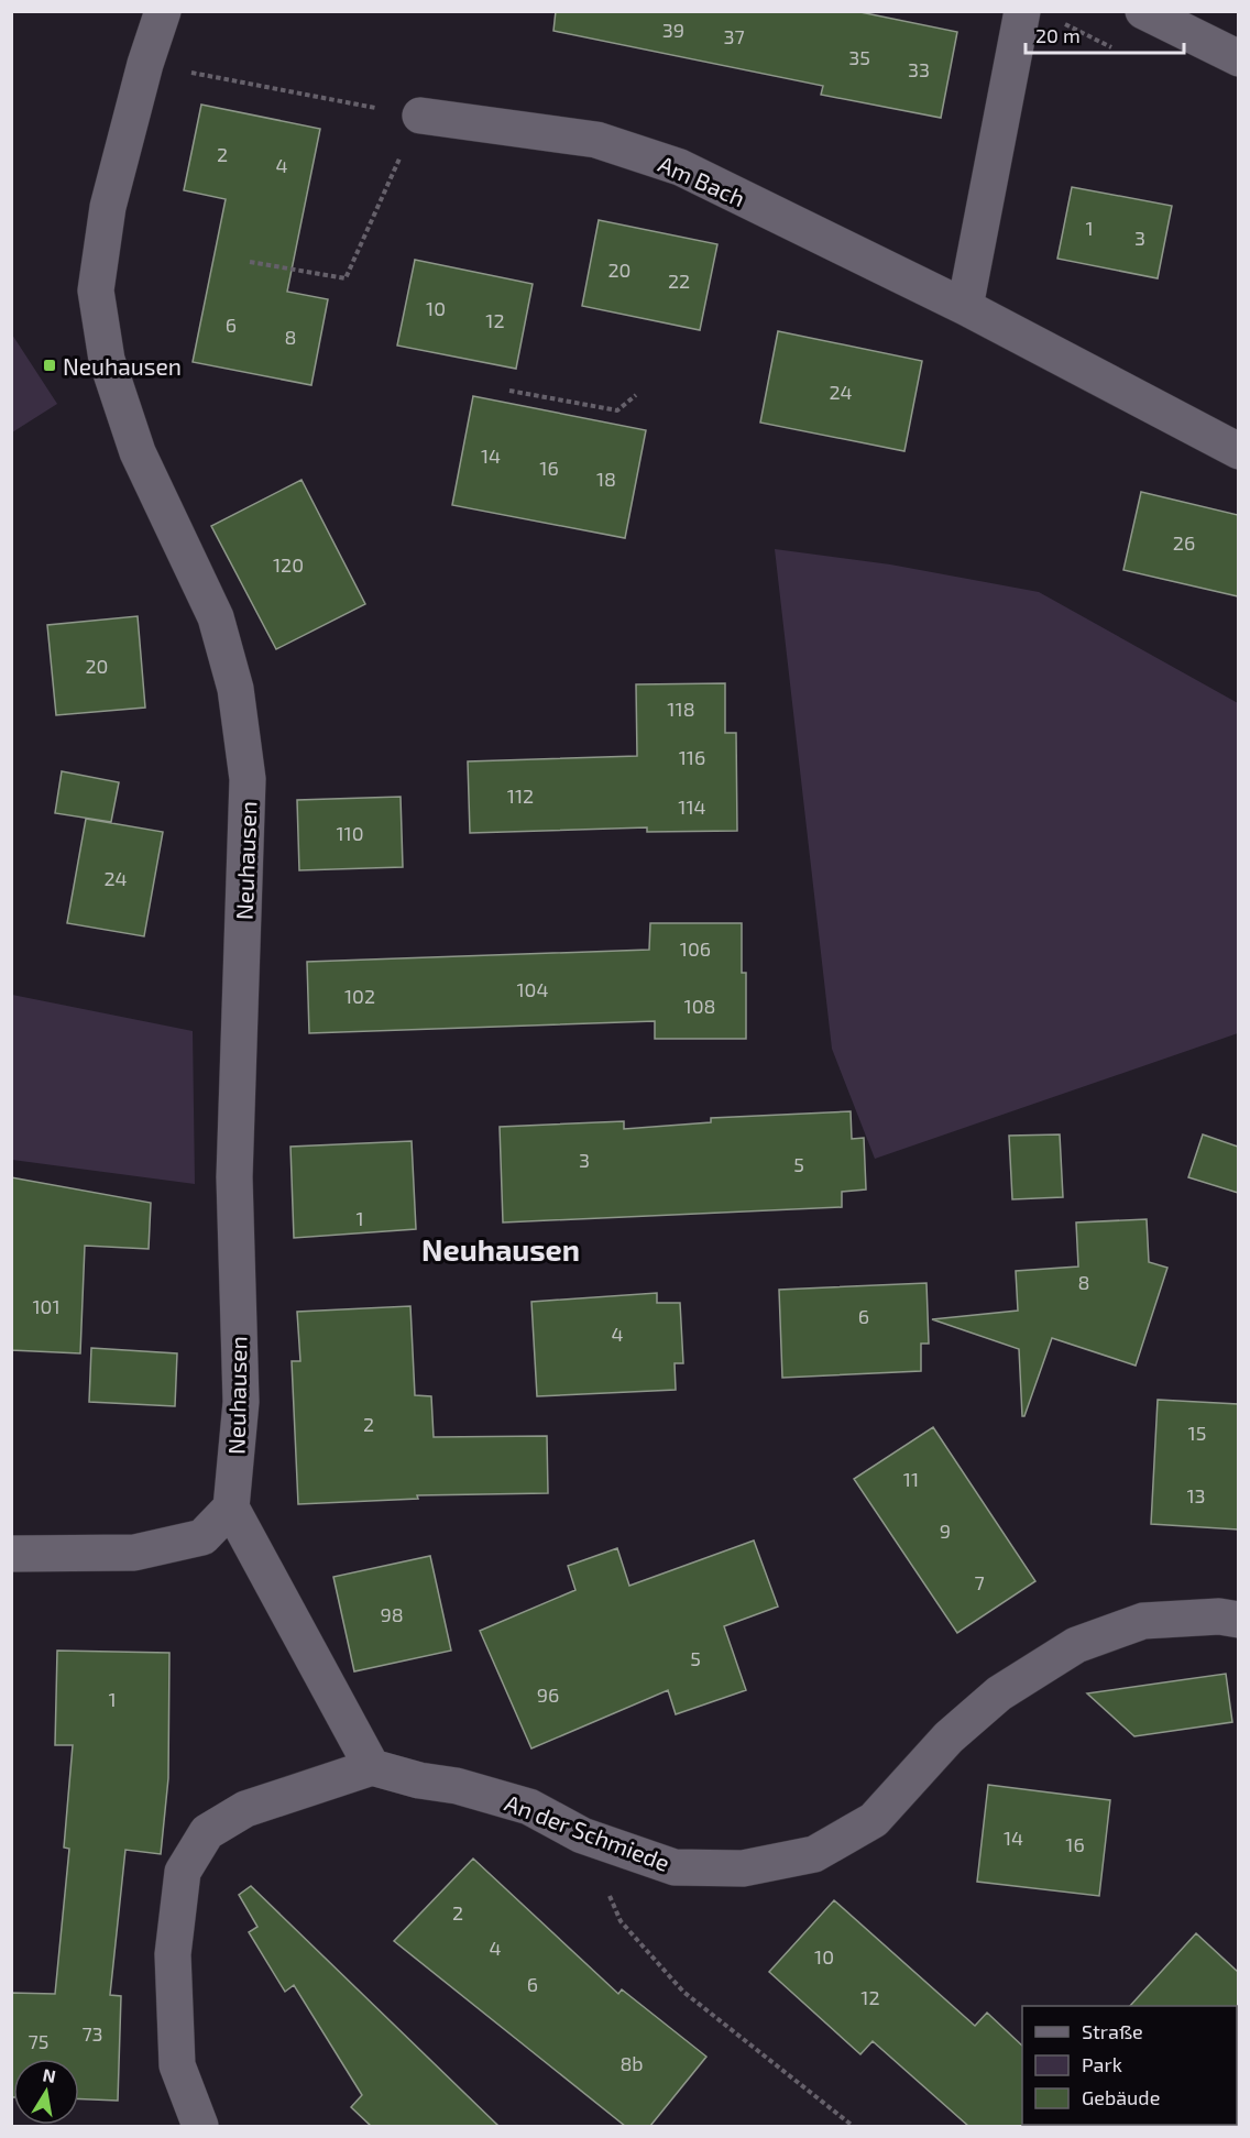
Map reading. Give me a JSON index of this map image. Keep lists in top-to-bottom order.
{
  "streets": {
    "street": ["Am Bach", "Neuhausen", "An der Schmiede"]
  },
  "districts": ["Neuhausen"],
  "places": {
    "transit": ["Neuhausen"]
  },
  "house_numbers": [
    "39",
    "37",
    "35",
    "33",
    "2",
    "4",
    "1",
    "3",
    "20",
    "22",
    "10",
    "12",
    "6",
    "8",
    "24",
    "14",
    "16",
    "18",
    "26",
    "120",
    "20",
    "118",
    "116",
    "112",
    "114",
    "110",
    "24",
    "106",
    "104",
    "102",
    "108",
    "3",
    "5",
    "1",
    "8",
    "101",
    "6",
    "4",
    "2",
    "15",
    "11",
    "13",
    "9",
    "7",
    "98",
    "5",
    "96",
    "1",
    "14",
    "16",
    "2",
    "4",
    "10",
    "6",
    "12",
    "73",
    "75",
    "8b"
  ],
  "legend": ["Straße", "Park", "Gebäude"],
  "scale_bar": "20 m",
  "north": "top"
}
